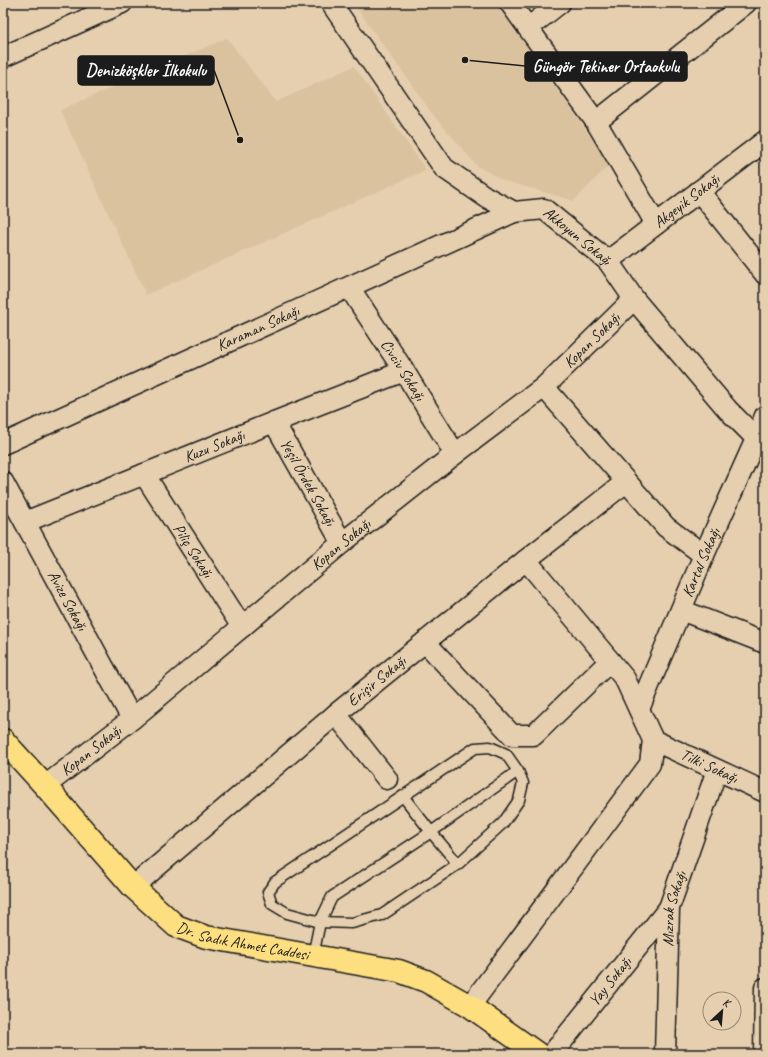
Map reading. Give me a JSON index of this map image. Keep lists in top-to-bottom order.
{
  "streets": {
    "main road": ["Dr. Sadık Ahmet Caddesi"],
    "street": [
      "Akgeyik Sokağı",
      "Akkoyun Sokağı",
      "Karaman Sokağı",
      "Kopan Sokağı",
      "Civciv Sokağı",
      "Kuzu Sokağı",
      "Yeşil Ördek Sokağı",
      "Piliç Sokağı",
      "Kartal Sokağı",
      "Avize Sokağı",
      "Erişir Sokağı",
      "Tilki Sokağı",
      "Mızrak Sokağı",
      "Yay Sokağı"
    ]
  },
  "crossings": [
    ["Akgeyik Sokağı", "Akkoyun Sokağı"],
    ["Akkoyun Sokağı", "Karaman Sokağı"],
    ["Akkoyun Sokağı", "Kopan Sokağı"],
    ["Akkoyun Sokağı", "Kartal Sokağı"],
    ["Karaman Sokağı", "Civciv Sokağı"],
    ["Kopan Sokağı", "Civciv Sokağı"],
    ["Kopan Sokağı", "Yeşil Ördek Sokağı"],
    ["Kopan Sokağı", "Piliç Sokağı"],
    ["Kopan Sokağı", "Avize Sokağı"],
    ["Kopan Sokağı", "Dr. Sadık Ahmet Caddesi"],
    ["Civciv Sokağı", "Kuzu Sokağı"],
    ["Kuzu Sokağı", "Yeşil Ördek Sokağı"],
    ["Kuzu Sokağı", "Piliç Sokağı"],
    ["Kuzu Sokağı", "Avize Sokağı"],
    ["Erişir Sokağı", "Dr. Sadık Ahmet Caddesi"],
    ["Tilki Sokağı", "Mızrak Sokağı"],
    ["Mızrak Sokağı", "Yay Sokağı"]
  ],
  "places": ["Güngör Tekiner Ortaokulu", "Denizköşkler İlkokulu"],
  "north": "top right"
}
